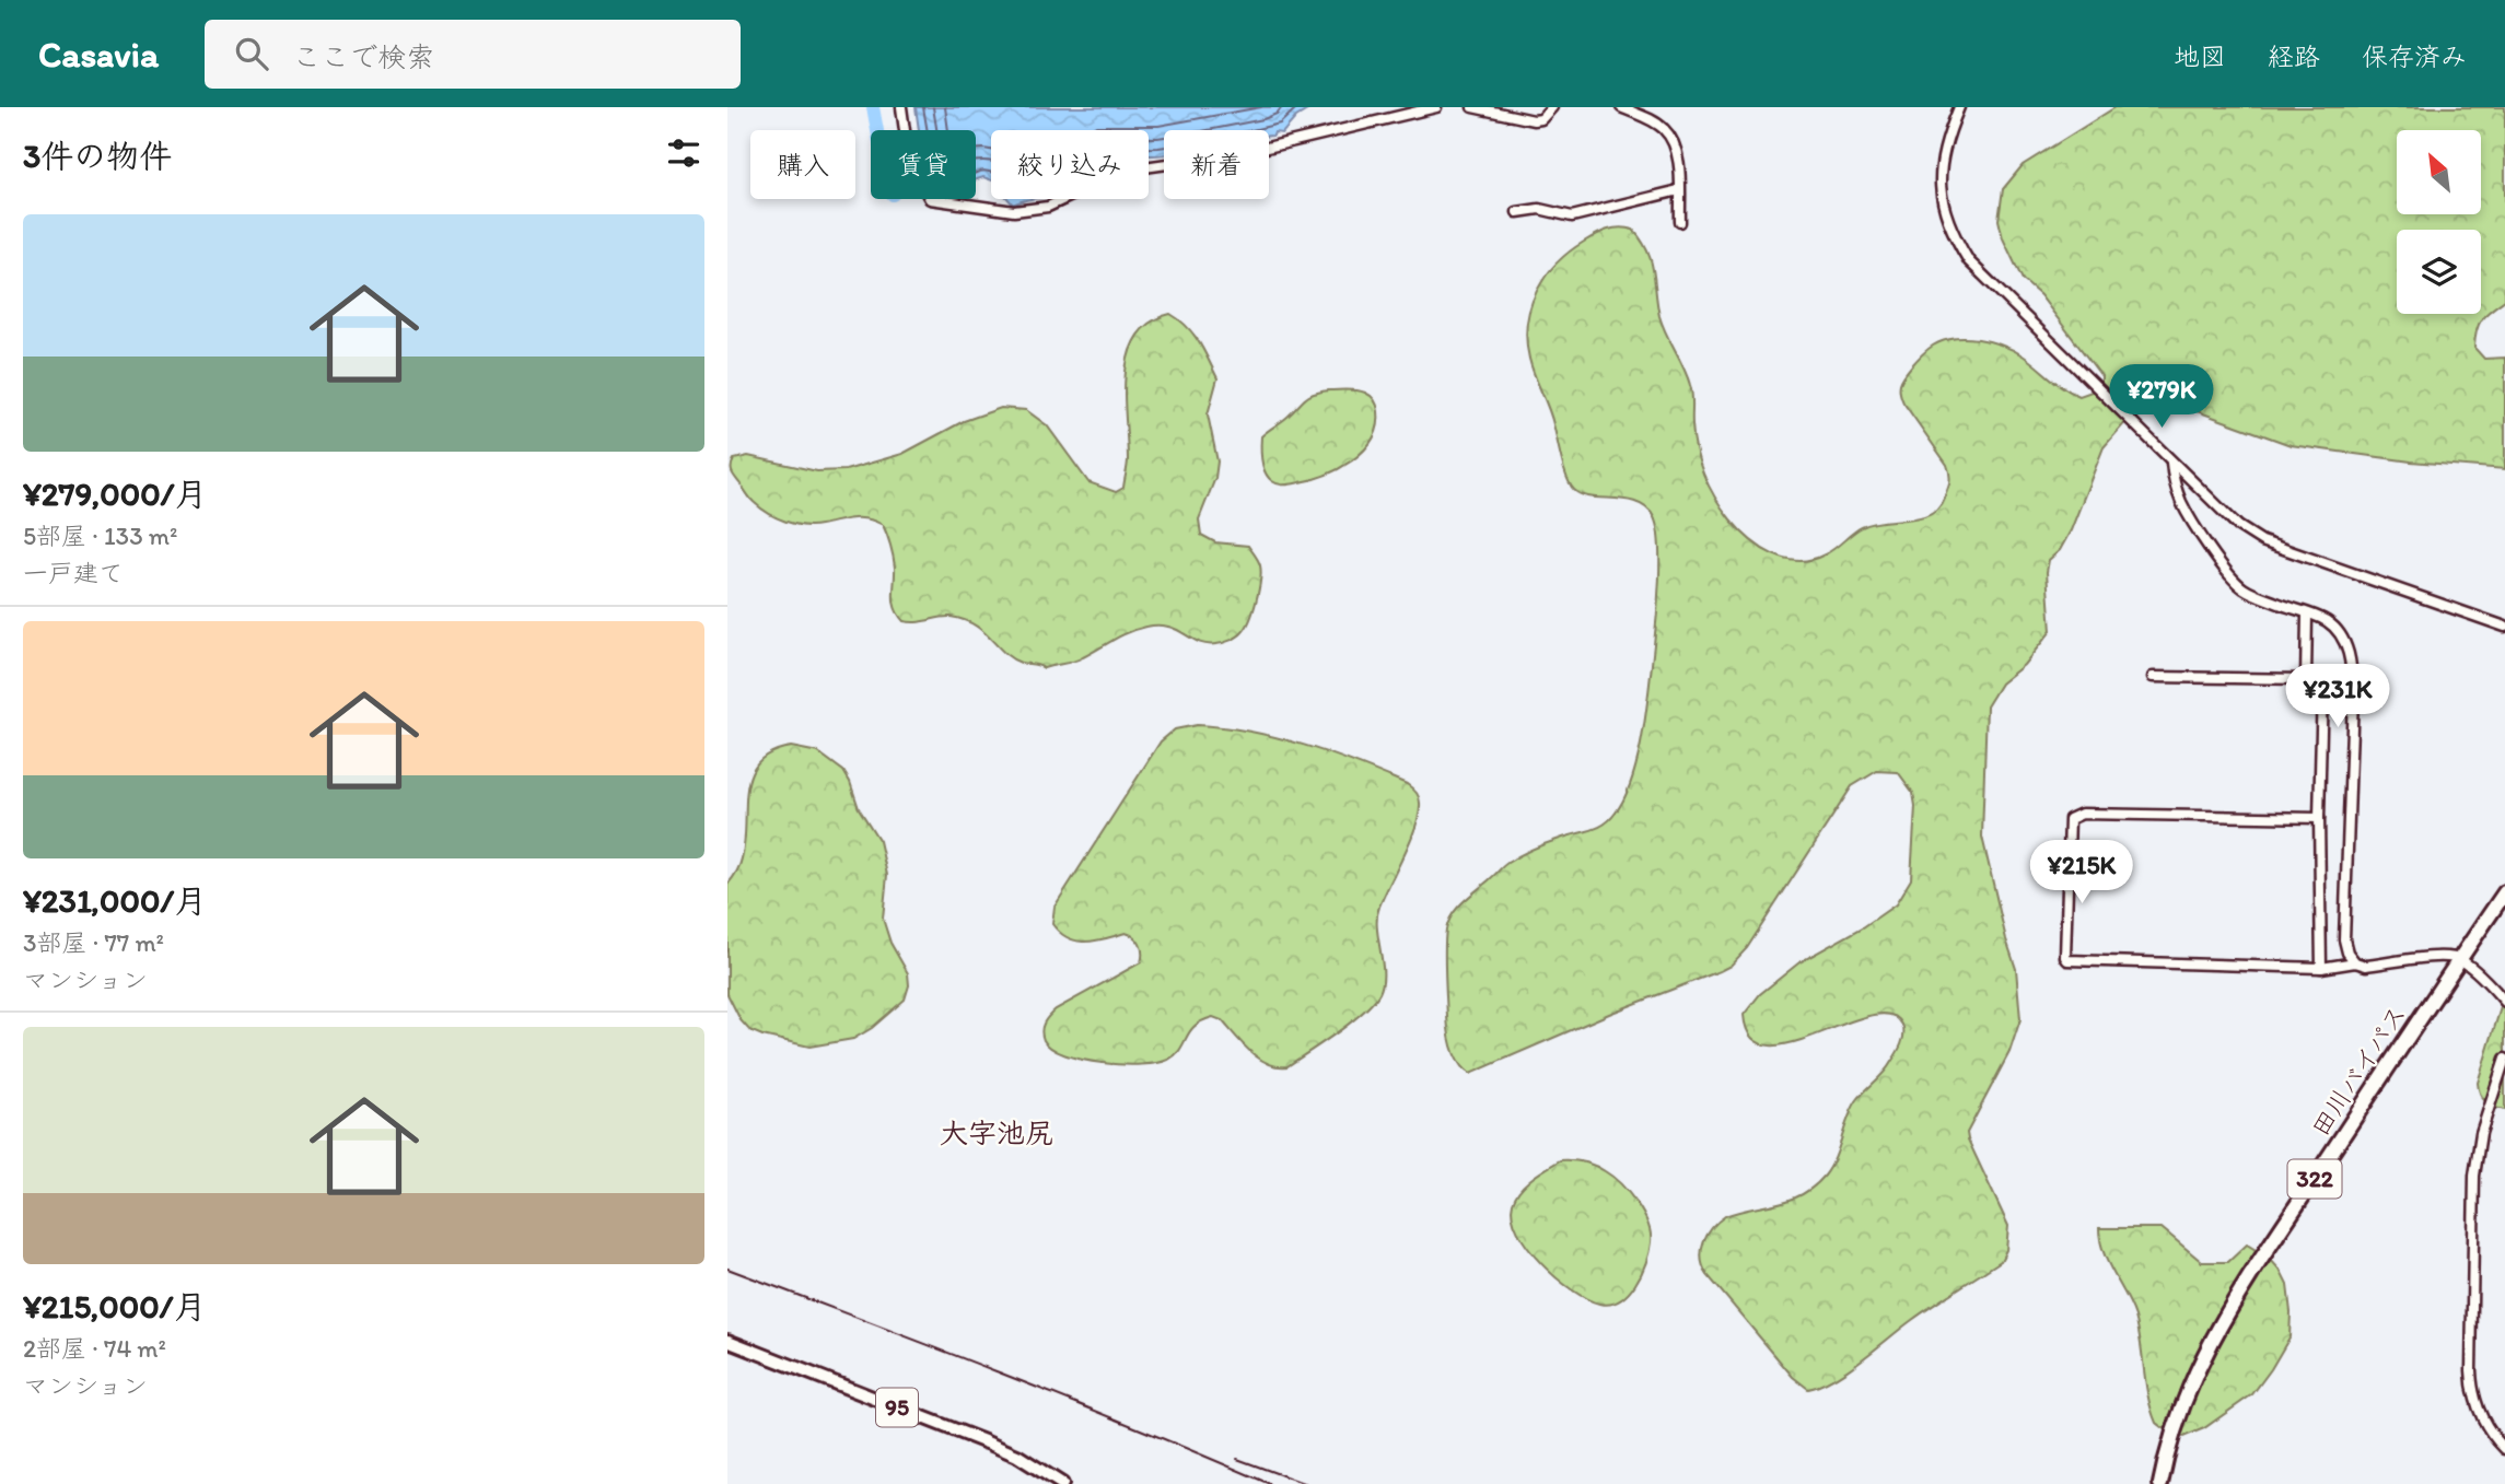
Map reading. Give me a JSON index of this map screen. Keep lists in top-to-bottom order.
{
  "streets": {
    "highway": ["田川バイパス", "322"],
    "main road": ["95"]
  },
  "districts": ["大字池尻"],
  "north": "top left",
  "page": {
    "header": "Casavia",
    "search": "ここで検索",
    "nav": ["地図", "経路", "保存済み"],
    "heading": "3件の物件",
    "chip": [
      "購入",
      "賃貸",
      "絞り込み",
      "新着"
    ],
    "list": [
      {
        "name": "¥279,000/月",
        "note": "5部屋 · 133 m² · 一戸建て"
      },
      {
        "name": "¥231,000/月",
        "note": "3部屋 · 77 m² · マンション"
      },
      {
        "name": "¥215,000/月",
        "note": "2部屋 · 74 m² · マンション"
      }
    ],
    "price": ["¥279K", "¥231K", "¥215K"]
  }
}
